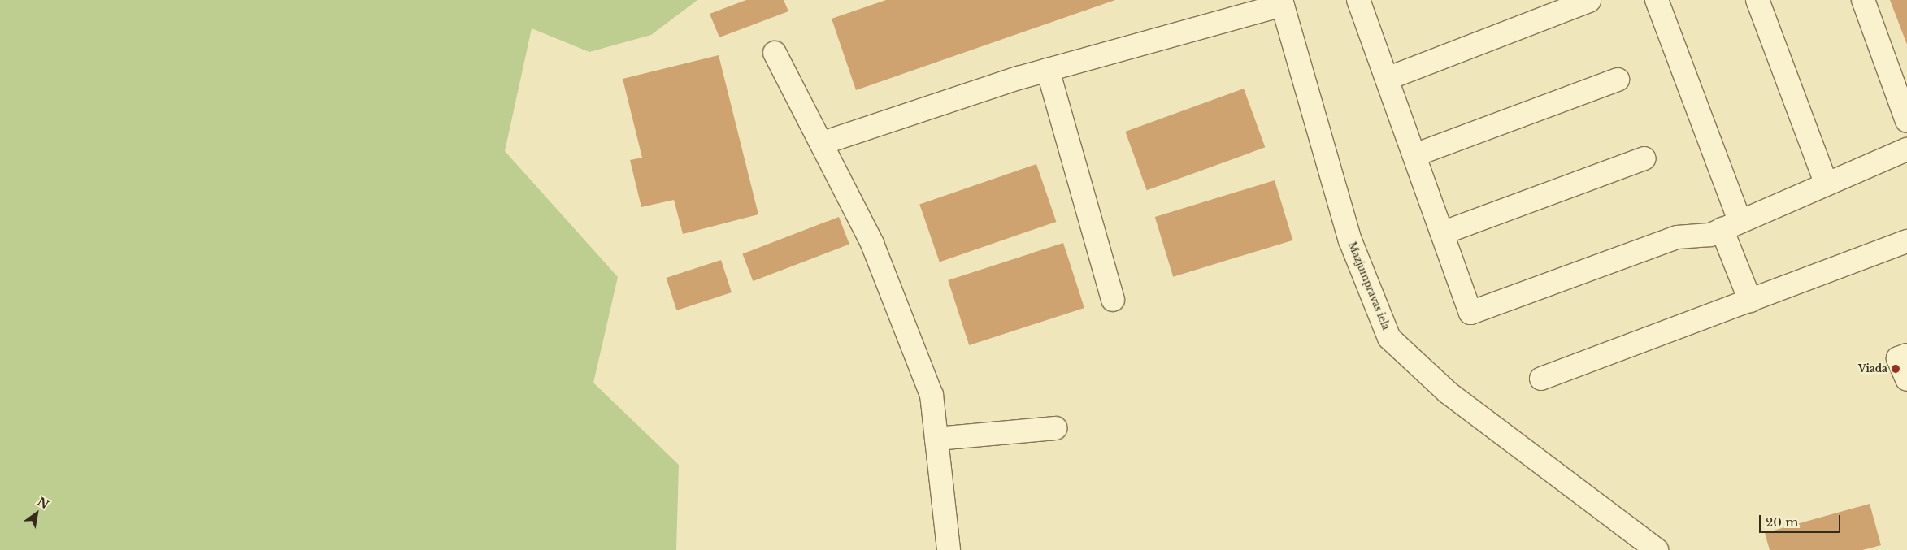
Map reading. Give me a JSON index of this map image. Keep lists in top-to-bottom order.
{
  "streets": {
    "street": ["Mazjumpravas iela"]
  },
  "places": ["Viada"],
  "scale_bar": "20 m",
  "north": "top right"
}
